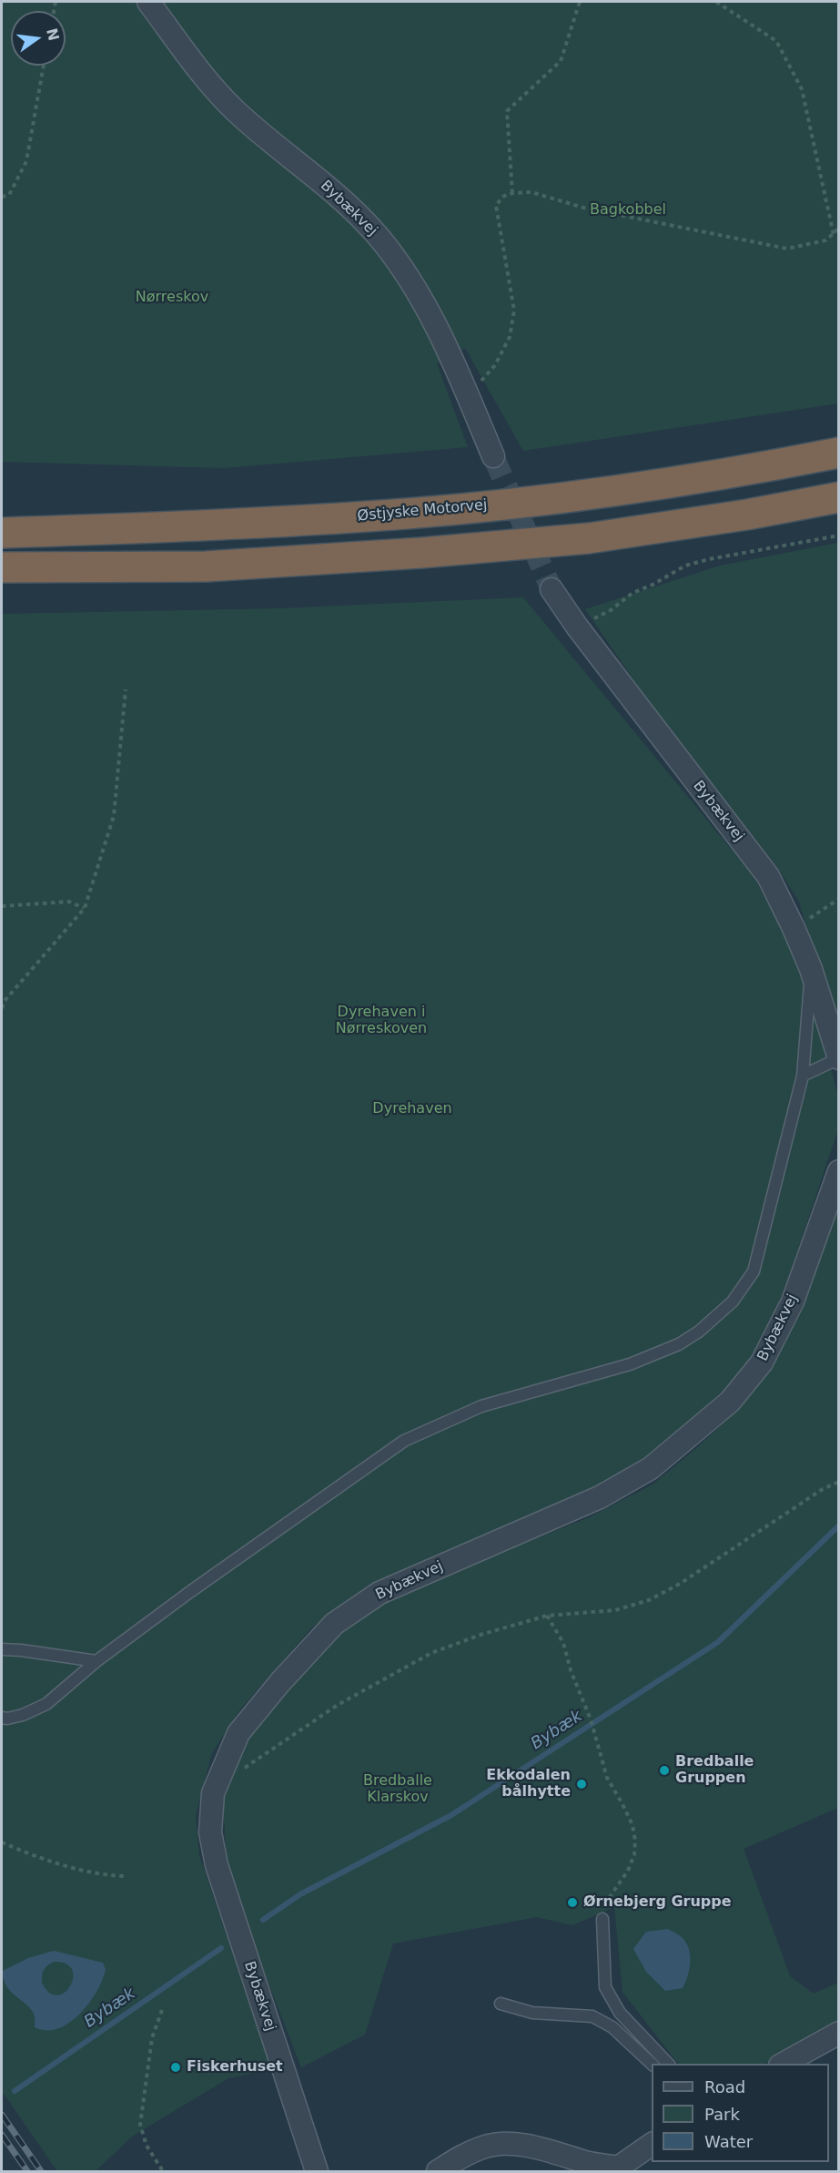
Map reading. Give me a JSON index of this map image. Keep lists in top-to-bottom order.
{
  "streets": {
    "highway": ["Østjyske Motorvej"],
    "street": ["Bybækvej"]
  },
  "water": ["Bybæk"],
  "parks": [
    "Bagkobbel",
    "Nørreskov",
    "Dyrehaven i Nørreskoven",
    "Dyrehaven",
    "Bredballe Klarskov"
  ],
  "places": [
    "Bredballe Gruppen",
    "Ekkodalen bålhytte",
    "Ørnebjerg Gruppe",
    "Fiskerhuset"
  ],
  "legend": ["Road", "Park", "Water"],
  "north": "right"
}
